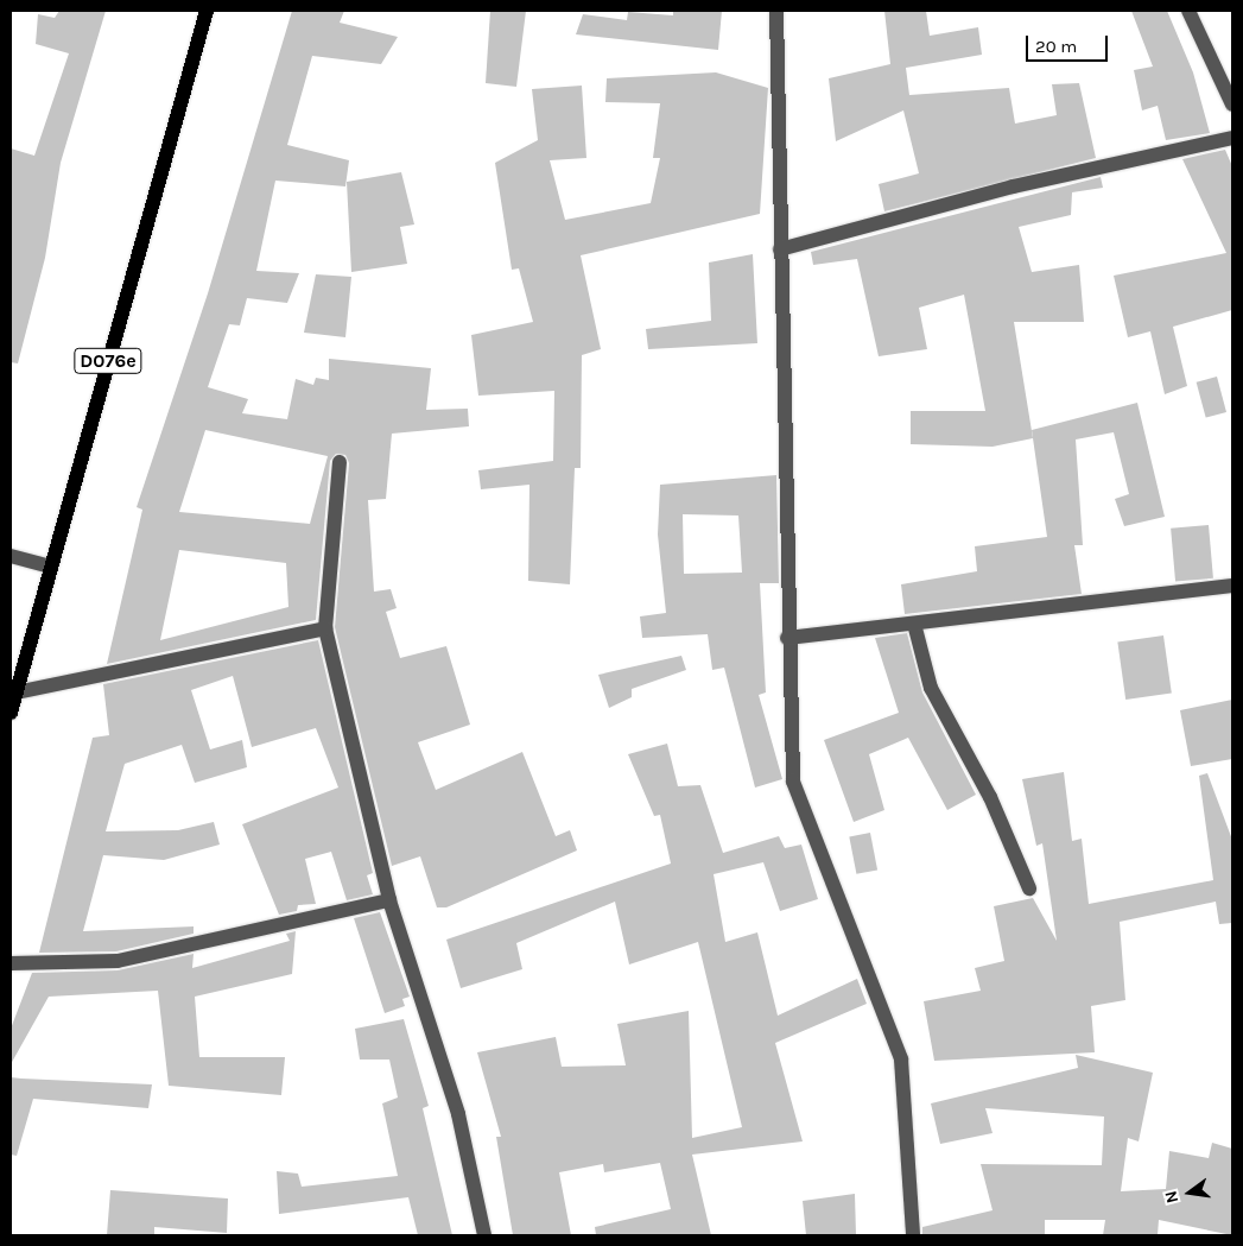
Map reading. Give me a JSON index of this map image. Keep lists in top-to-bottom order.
{
  "streets": {
    "main road": ["D076e"]
  },
  "scale_bar": "20 m",
  "north": "left"
}
